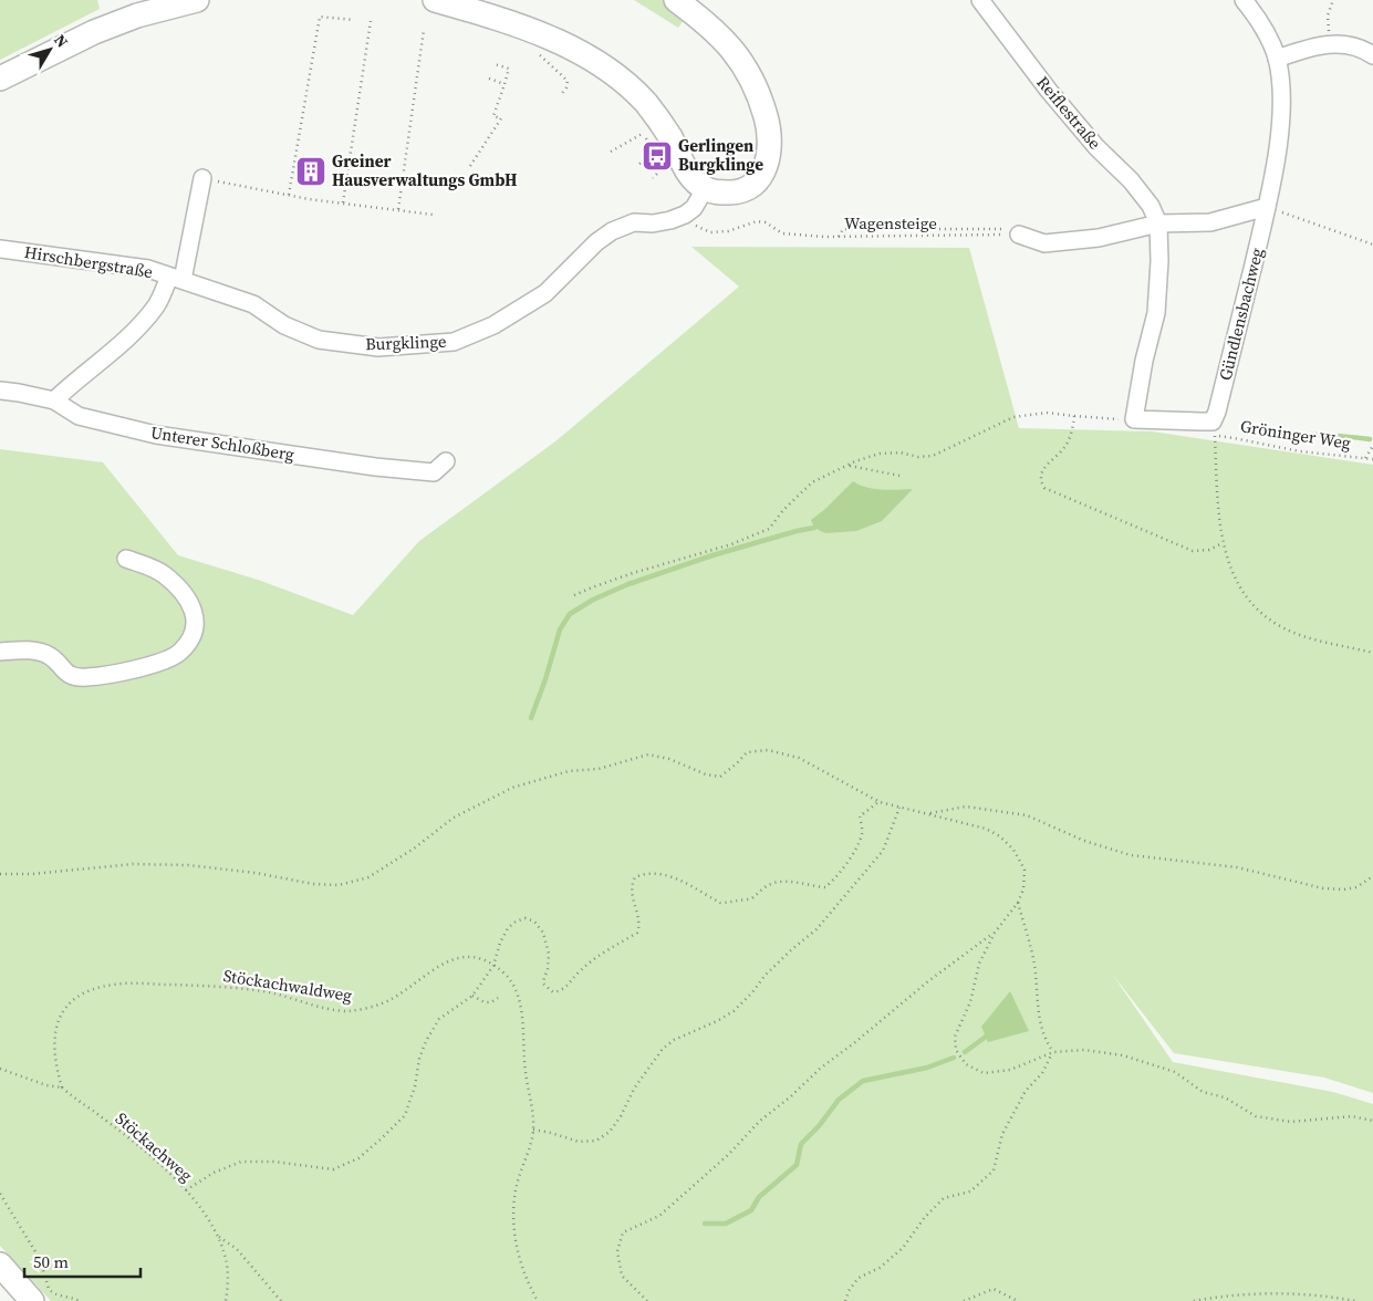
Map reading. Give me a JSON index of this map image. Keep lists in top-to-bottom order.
{
  "streets": {
    "street": [
      "Reiflestraße",
      "Hirschbergstraße",
      "Gündlensbachweg",
      "Burgklinge",
      "Unterer Schloßberg"
    ],
    "path": [
      "Wagensteige",
      "Gröninger Weg",
      "Stöckachwaldweg",
      "Stöckachweg"
    ]
  },
  "crossings": [
    ["Wagensteige", "Burgklinge"],
    ["Hirschbergstraße", "Burgklinge"],
    ["Hirschbergstraße", "Unterer Schloßberg"],
    ["Gündlensbachweg", "Gröninger Weg"],
    ["Stöckachwaldweg", "Stöckachweg"]
  ],
  "places": {
    "bus stop": ["Gerlingen Burgklinge"],
    "building": ["Greiner Hausverwaltungs GmbH"]
  },
  "scale_bar": "50 m",
  "north": "top right"
}
